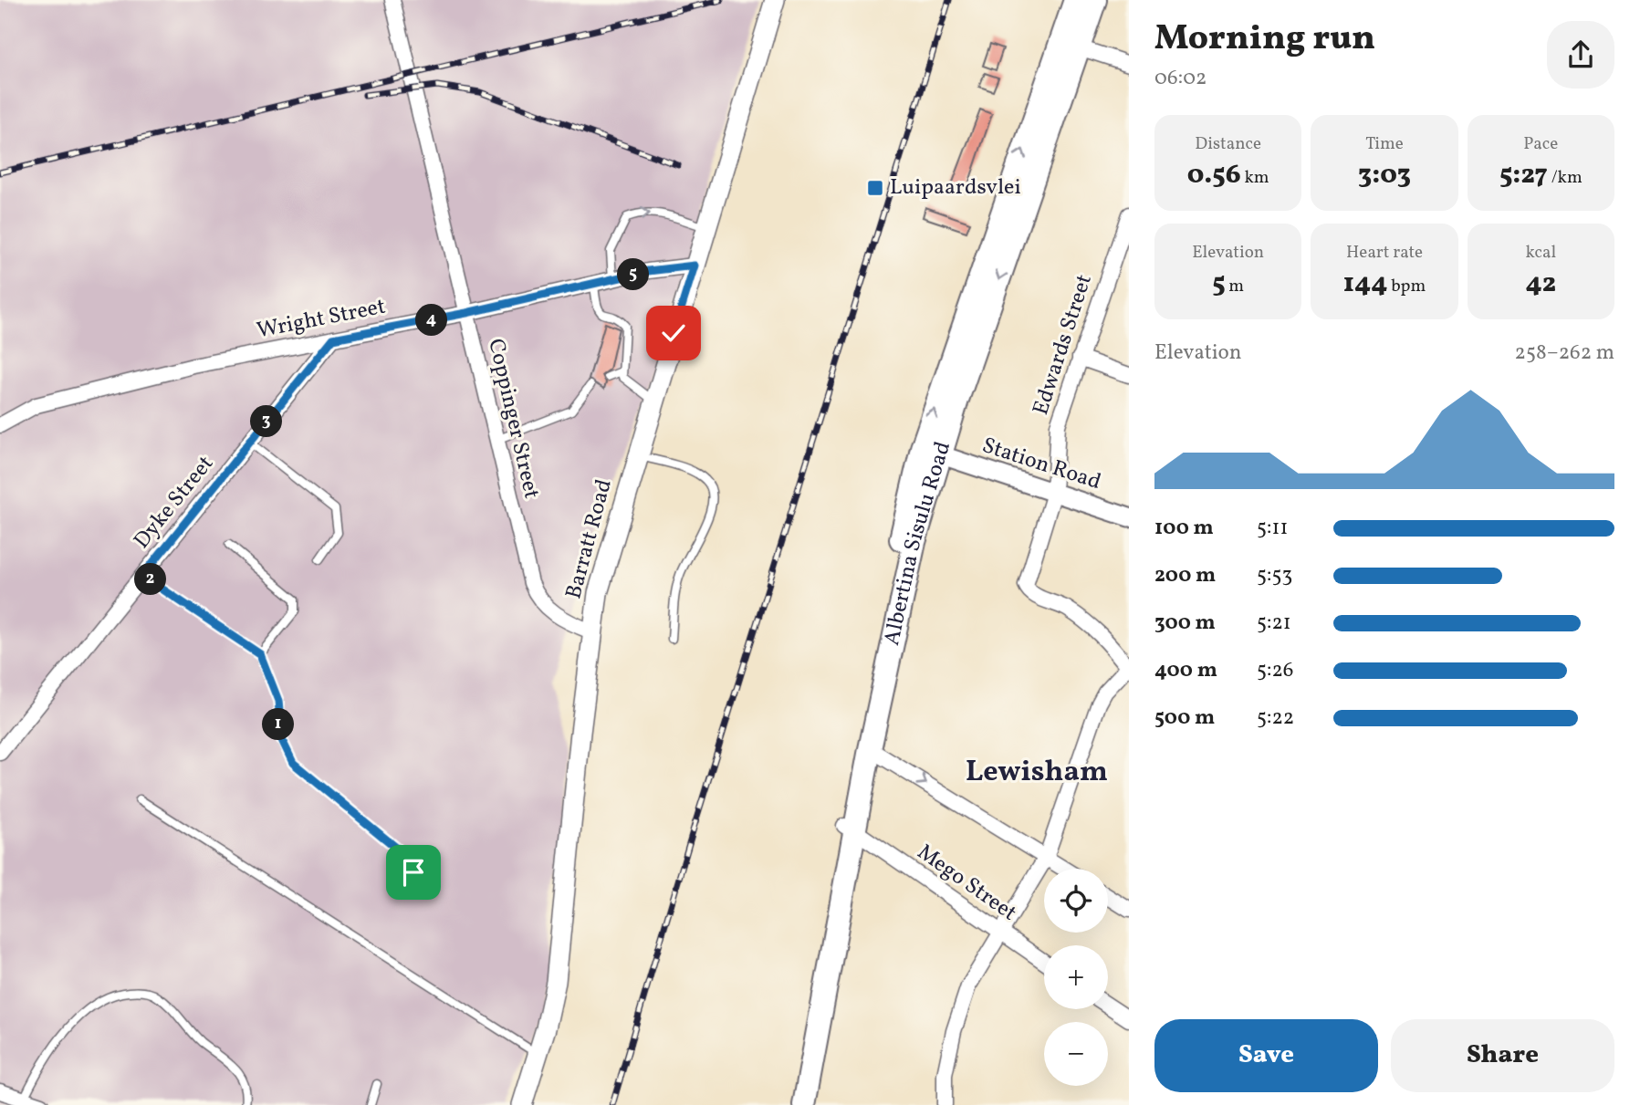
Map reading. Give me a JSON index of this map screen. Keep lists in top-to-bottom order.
{
  "streets": {
    "main road": ["Barratt Road", "Albertina Sisulu Road"],
    "street": [
      "Wright Street",
      "Edwards Street",
      "Coppinger Street",
      "Station Road",
      "Dyke Street",
      "Mego Street"
    ]
  },
  "crossings": [
    ["Wright Street", "Coppinger Street"],
    ["Wright Street", "Dyke Street"],
    ["Wright Street", "Barratt Road"],
    ["Edwards Street", "Station Road"],
    ["Coppinger Street", "Barratt Road"],
    ["Station Road", "Albertina Sisulu Road"],
    ["Albertina Sisulu Road", "Mego Street"]
  ],
  "districts": ["Lewisham"],
  "places": {
    "transit": ["Luipaardsvlei"]
  },
  "page": {
    "heading": ["Morning run", "06:02"],
    "stats": [
      ["Distance", "0.56 km"],
      ["Time", "3:03"],
      ["Pace", "5:27 /km"],
      ["Elevation", "5 m"],
      ["Heart rate", "144 bpm"],
      ["kcal", "42"]
    ],
    "pins": [
      "5",
      "4",
      "3",
      "2",
      "1"
    ],
    "chart": ["Elevation", "258–262 m"],
    "list": [
      {
        "name": "100 m",
        "note": "5:11"
      },
      {
        "name": "200 m",
        "note": "5:53"
      },
      {
        "name": "300 m",
        "note": "5:21"
      },
      {
        "name": "400 m",
        "note": "5:26"
      },
      {
        "name": "500 m",
        "note": "5:22"
      }
    ],
    "map_buttons": ["+", "−"],
    "buttons": ["Save", "Share"]
  }
}
